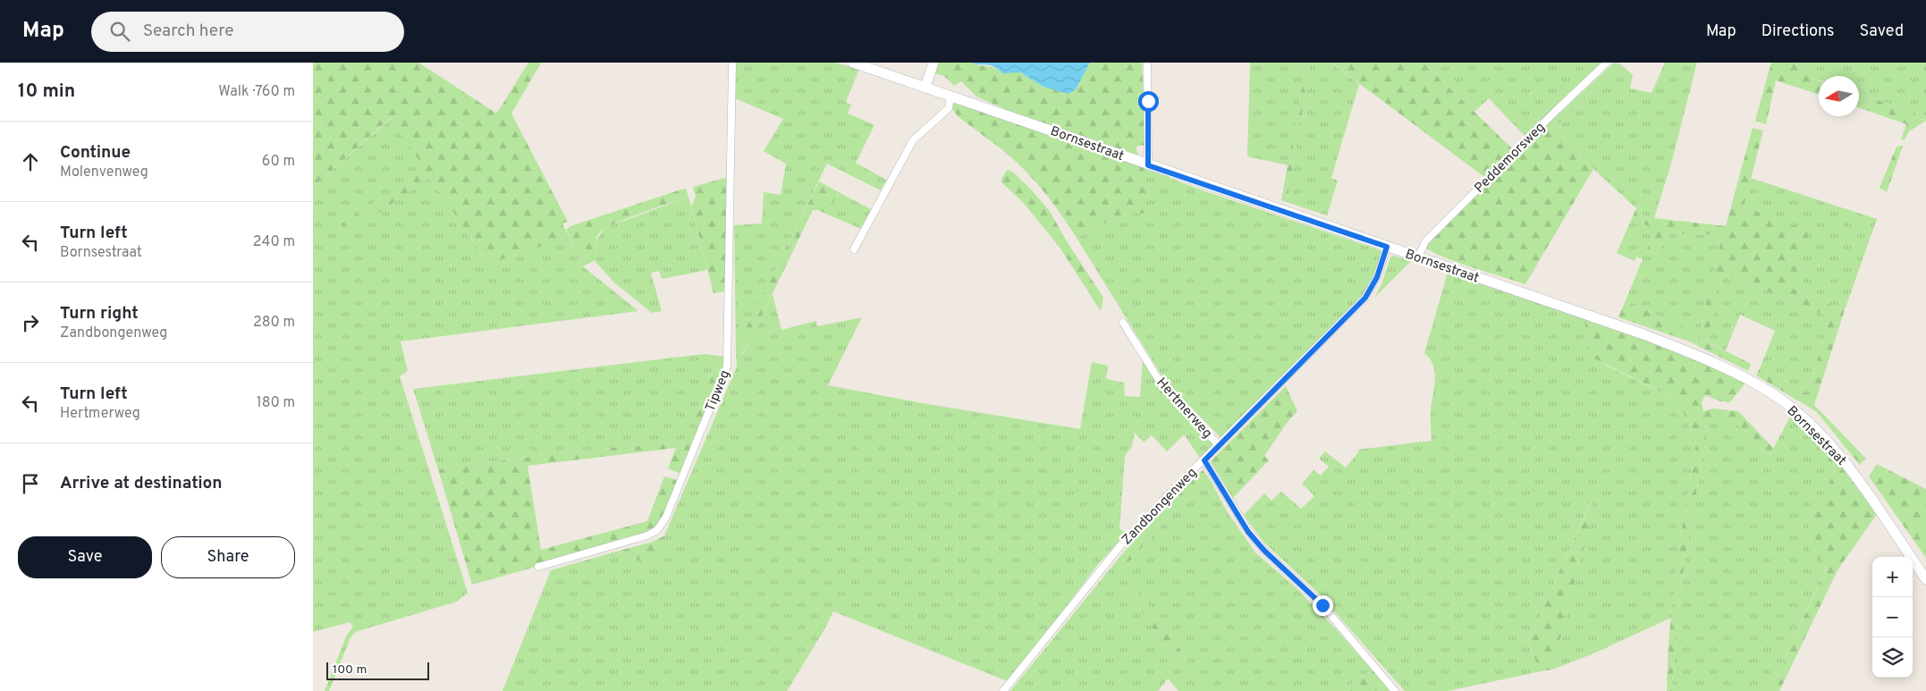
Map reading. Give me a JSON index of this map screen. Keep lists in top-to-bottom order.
{
  "streets": {
    "street": [
      "Bornsestraat",
      "Peddemorsweg",
      "Tipweg",
      "Hertmerweg",
      "Zandbongenweg"
    ]
  },
  "crossings": [
    ["Bornsestraat", "Peddemorsweg"],
    ["Bornsestraat", "Zandbongenweg"],
    ["Hertmerweg", "Zandbongenweg"]
  ],
  "scale_bar": "100 m",
  "north": "left",
  "page": {
    "header": "Map",
    "search": "Search here",
    "nav": ["Map", "Directions", "Saved"],
    "heading": ["10 min", "Walk · 760 m"],
    "list": [
      ["Continue", "Molenvenweg", "60 m"],
      ["Turn left", "Bornsestraat", "240 m"],
      ["Turn right", "Zandbongenweg", "280 m"],
      ["Turn left", "Hertmerweg", "180 m"],
      "Arrive at destination"
    ],
    "buttons": ["Save", "Share"],
    "map_buttons": ["+", "−"],
    "scale": "100 m"
  }
}
